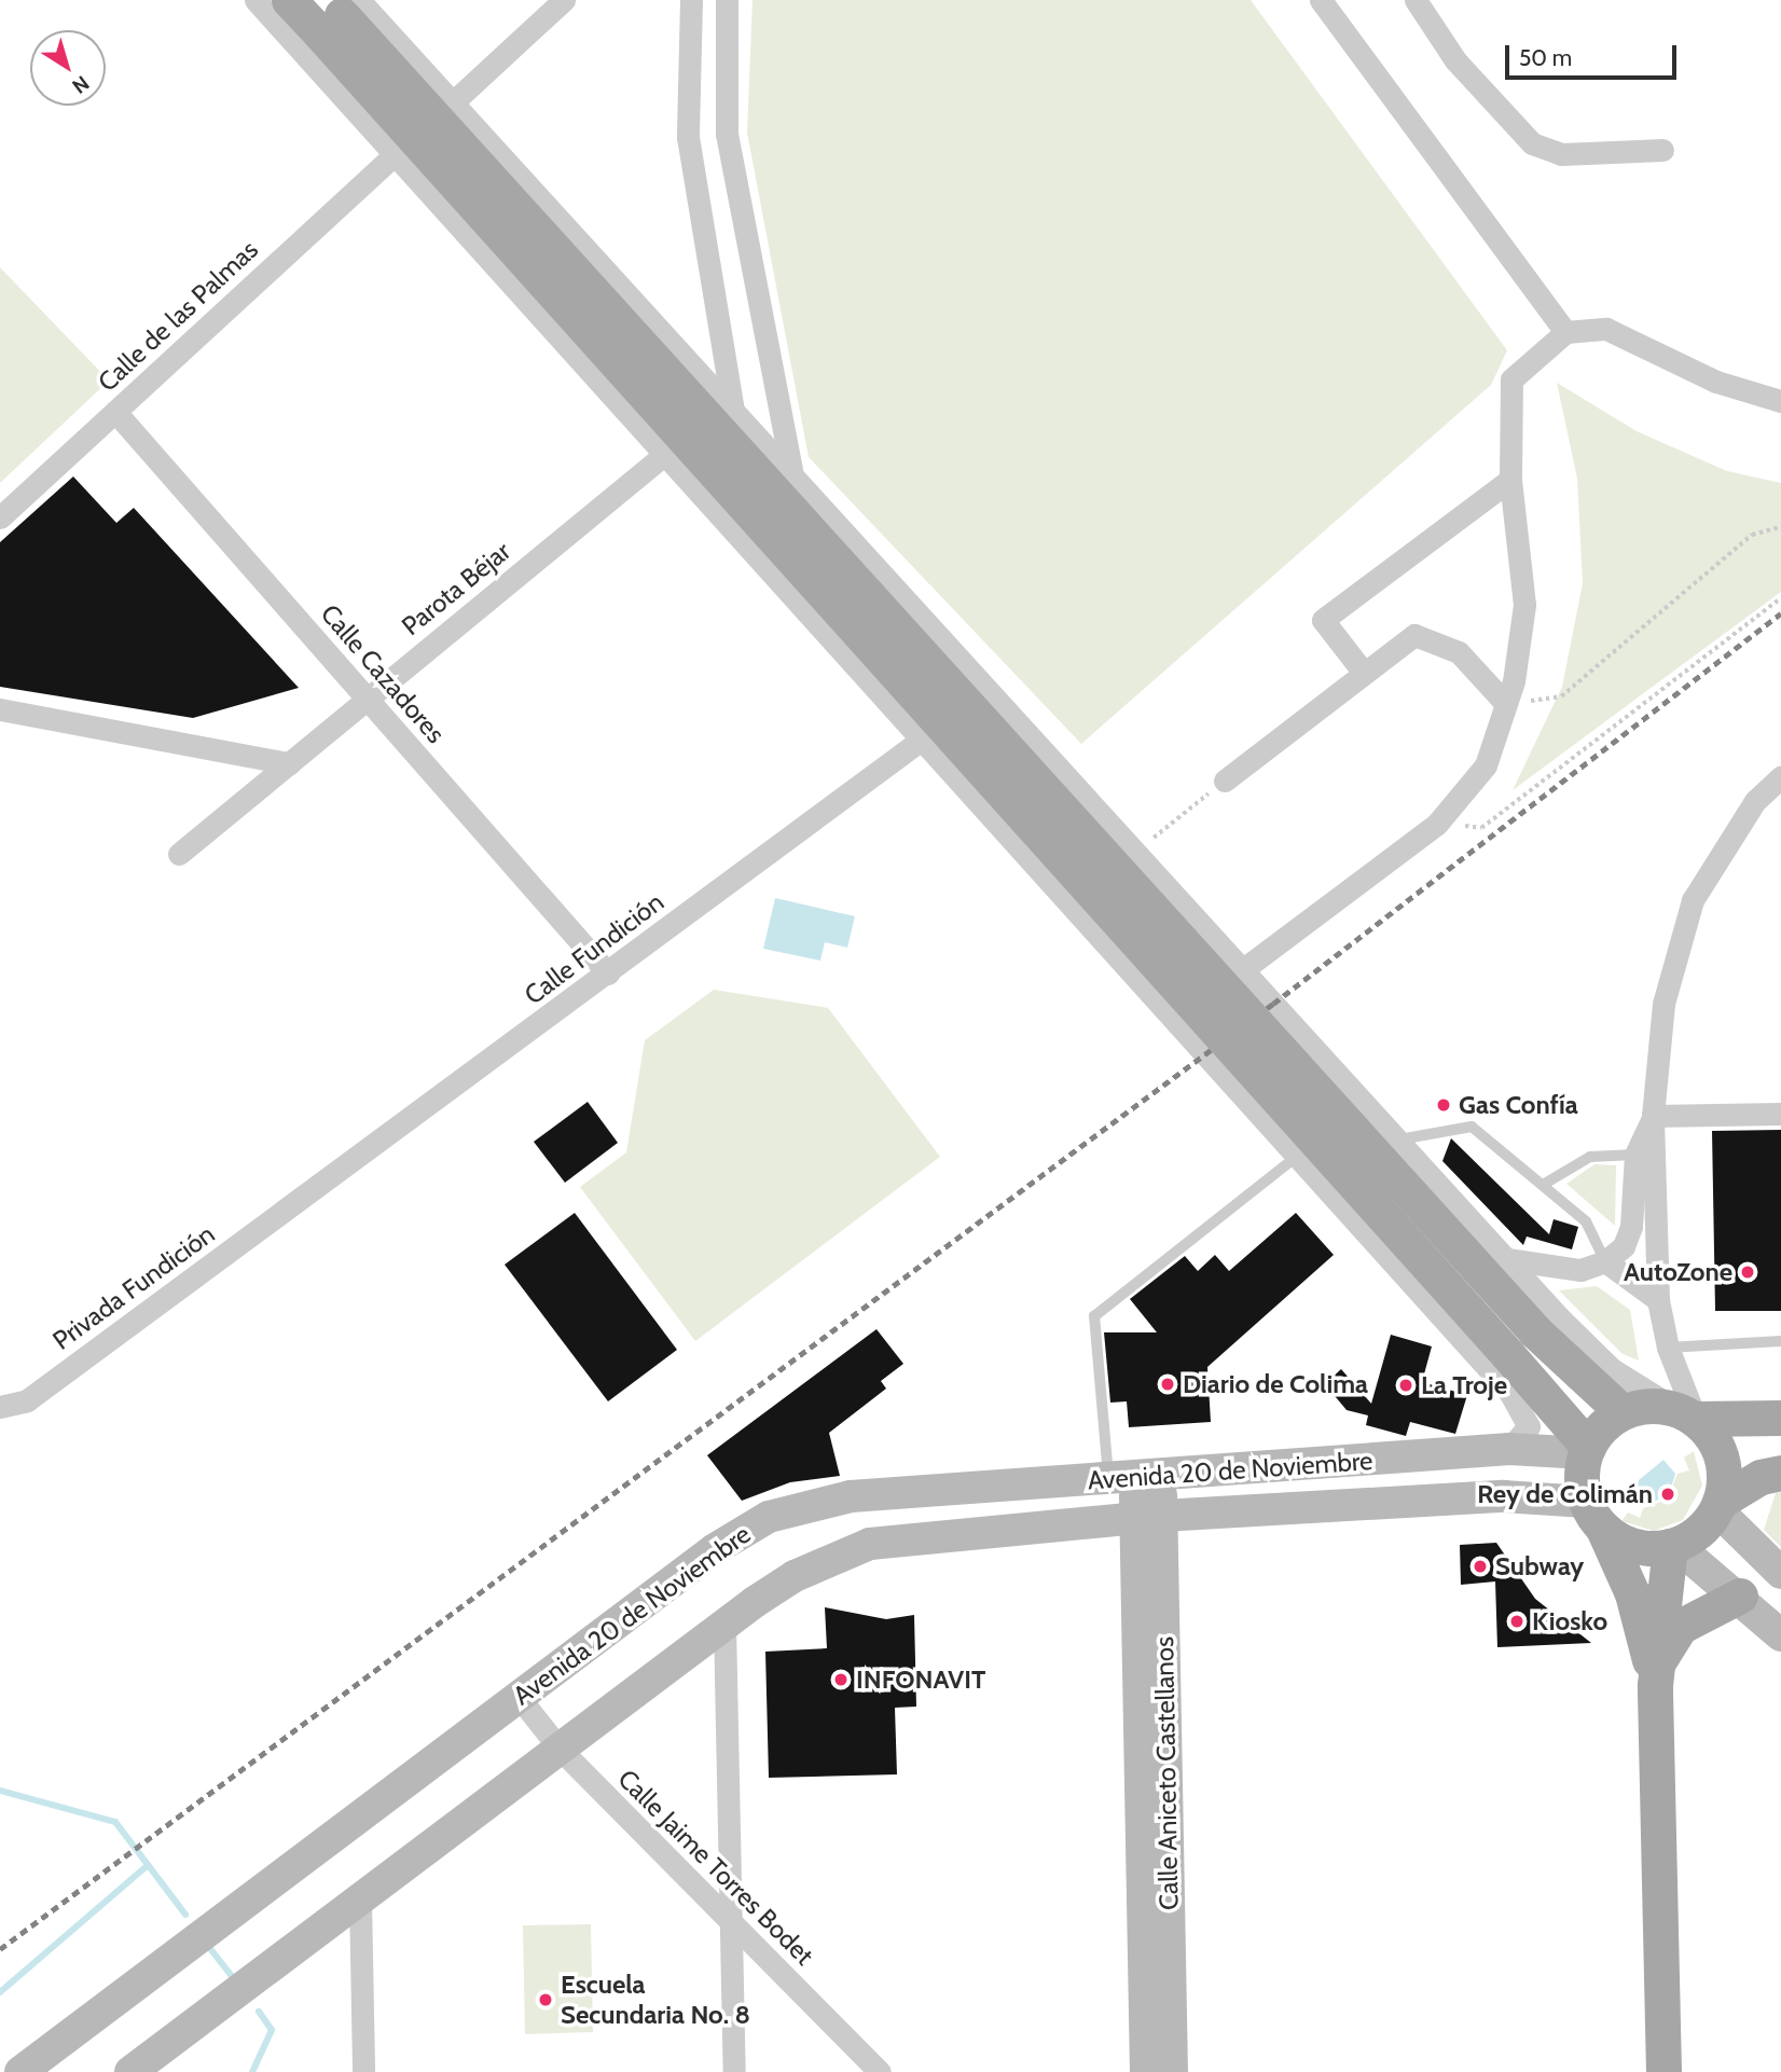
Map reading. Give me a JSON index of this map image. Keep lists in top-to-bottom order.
{
  "streets": {
    "main road": ["Avenida 20 de Noviembre", "Calle Aniceto Castellanos"],
    "street": [
      "Calle de las Palmas",
      "Parota Béjar",
      "Calle Cazadores",
      "Calle Fundición",
      "Privada Fundición",
      "Calle Jaime Torres Bodet"
    ]
  },
  "crossings": [
    ["Calle de las Palmas", "Calle Cazadores"],
    ["Parota Béjar", "Calle Cazadores"],
    ["Calle Cazadores", "Calle Fundición"],
    ["Calle Fundición", "Privada Fundición"],
    ["Avenida 20 de Noviembre", "Calle Aniceto Castellanos"],
    ["Avenida 20 de Noviembre", "Calle Jaime Torres Bodet"]
  ],
  "places": [
    "Gas Confía",
    "AutoZone",
    "Diario de Colima",
    "La Troje",
    "Rey de Colimán",
    "Subway",
    "Kiosko",
    "INFONAVIT",
    "Escuela Secundaria No. 8"
  ],
  "scale_bar": "50 m",
  "north": "bottom right"
}
